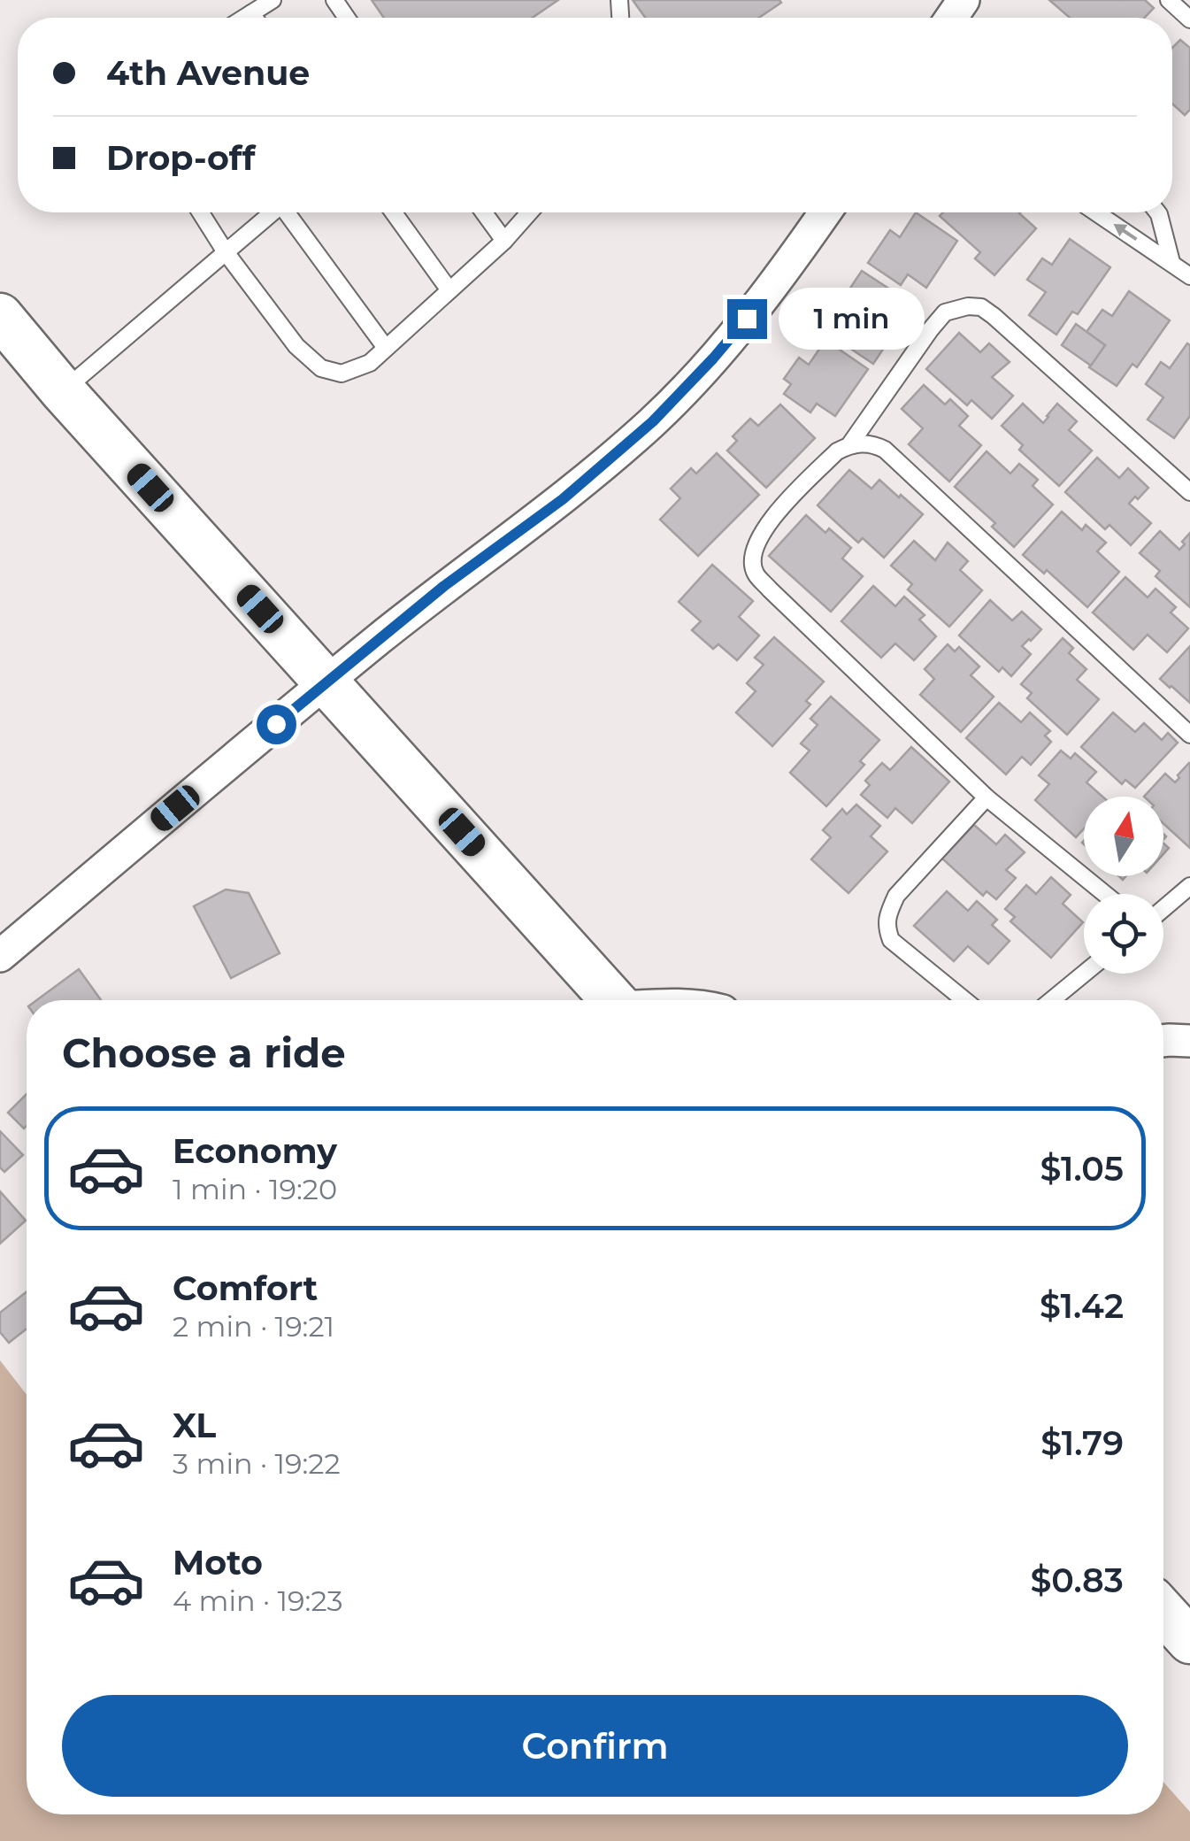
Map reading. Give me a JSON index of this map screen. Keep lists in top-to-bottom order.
{
  "north": "top",
  "page": {
    "banner": ["4th Avenue", "Drop-off"],
    "bubble": "1 min",
    "heading": "Choose a ride",
    "list": [
      {
        "name": "Economy",
        "note": "1 min · 19:20",
        "value": "$1.05"
      },
      {
        "name": "Comfort",
        "note": "2 min · 19:21",
        "value": "$1.42"
      },
      {
        "name": "XL",
        "note": "3 min · 19:22",
        "value": "$1.79"
      },
      {
        "name": "Moto",
        "note": "4 min · 19:23",
        "value": "$0.83"
      }
    ],
    "buttons": "Confirm"
  }
}
